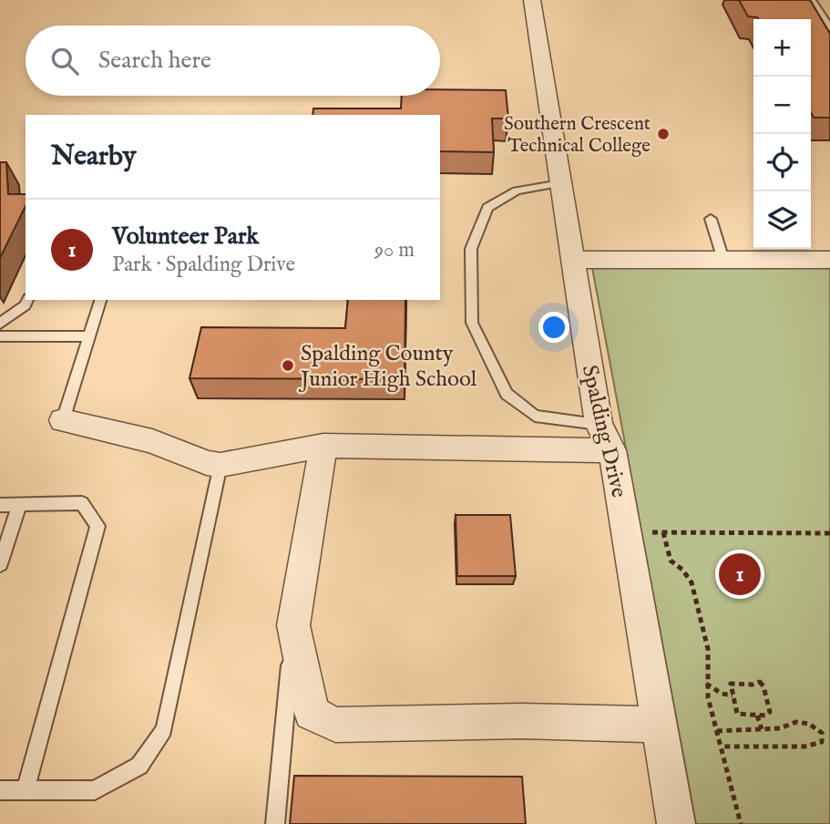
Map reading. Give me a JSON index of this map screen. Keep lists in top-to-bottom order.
{
  "streets": {
    "street": ["Spalding Drive"]
  },
  "places": ["Southern Crescent Technical College", "Spalding County Junior High School"],
  "page": {
    "map_buttons": ["+", "−"],
    "search": "Search here",
    "heading": "Nearby",
    "list": [
      {
        "mark": "1",
        "name": "Volunteer Park",
        "note": "Park · Spalding Drive",
        "value": "90 m"
      }
    ],
    "pins": "1"
  }
}
